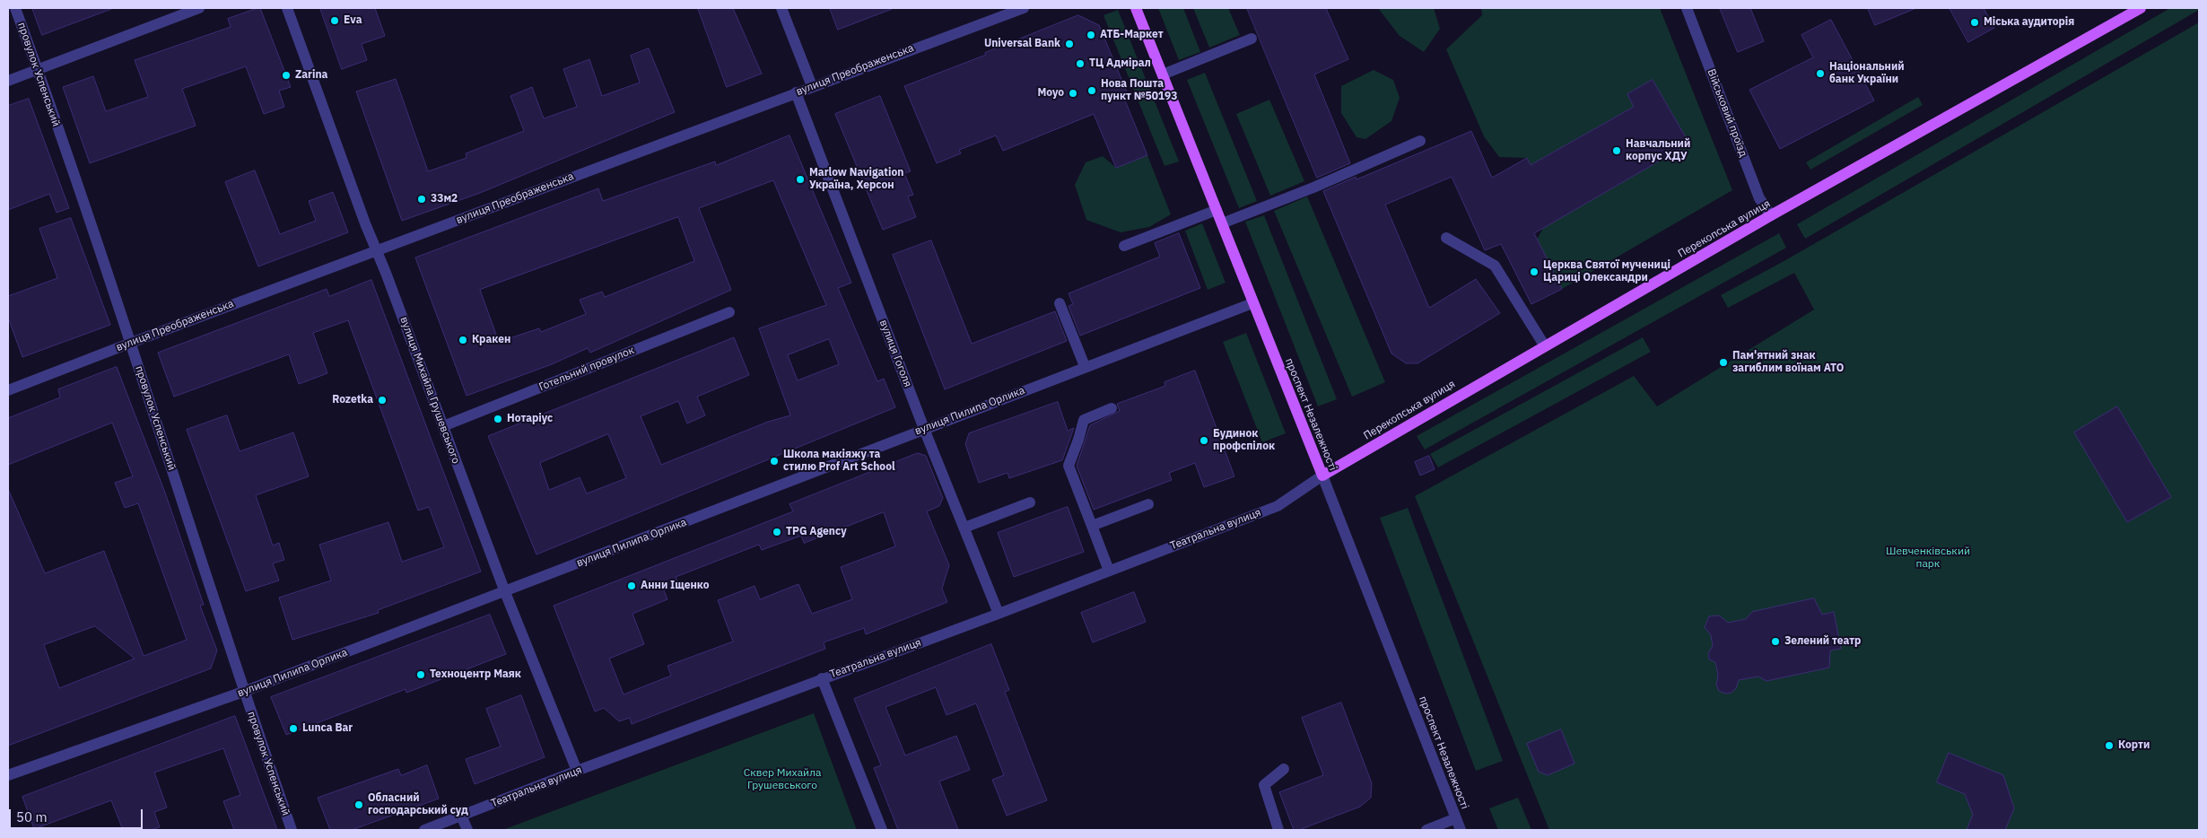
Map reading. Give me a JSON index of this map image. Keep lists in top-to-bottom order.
{
  "streets": {
    "main road": ["Перекопська вулиця", "проспект Незалежності"],
    "street": [
      "вулиця Преображенська",
      "провулок Успенський",
      "Військовий проїзд",
      "вулиця Гоголя",
      "Готельний провулок",
      "вулиця Михайла Грушевського",
      "вулиця Пилипа Орлика",
      "Театральна вулиця"
    ]
  },
  "crossings": [
    ["вулиця Преображенська", "провулок Успенський"],
    ["вулиця Преображенська", "вулиця Гоголя"],
    ["вулиця Преображенська", "вулиця Михайла Грушевського"],
    ["провулок Успенський", "вулиця Пилипа Орлика"],
    ["Військовий проїзд", "Перекопська вулиця"],
    ["Перекопська вулиця", "проспект Незалежності"],
    ["Перекопська вулиця", "Театральна вулиця"],
    ["вулиця Гоголя", "вулиця Пилипа Орлика"],
    ["вулиця Гоголя", "Театральна вулиця"],
    ["Готельний провулок", "вулиця Михайла Грушевського"],
    ["вулиця Михайла Грушевського", "вулиця Пилипа Орлика"],
    ["вулиця Михайла Грушевського", "Театральна вулиця"],
    ["вулиця Пилипа Орлика", "проспект Незалежності"],
    ["проспект Незалежності", "Театральна вулиця"]
  ],
  "parks": ["Шевченківський парк", "Сквер Михайла Грушевського"],
  "places": [
    "Eva",
    "Міська аудиторія",
    "АТБ-Маркет",
    "Universal Bank",
    "ТЦ Адмірал",
    "Національний банк України",
    "Zarina",
    "Нова Пошта пункт №50193",
    "Moyo",
    "Навчальний корпус ХДУ",
    "Marlow Navigation Україна, Херсон",
    "33м2",
    "Церква Святої мучениці Цариці Олександри",
    "Кракен",
    "Пам'ятний знак загиблим воїнам АТО",
    "Rozetka",
    "Нотаріус",
    "Будинок профспілок",
    "Школа макіяжу та стилю Prof Art School",
    "TPG Agency",
    "Анни Іщенко",
    "Зелений театр",
    "Техноцентр Маяк",
    "Lunca Bar",
    "Корти",
    "Обласний господарський суд"
  ],
  "scale_bar": "50 m"
}
